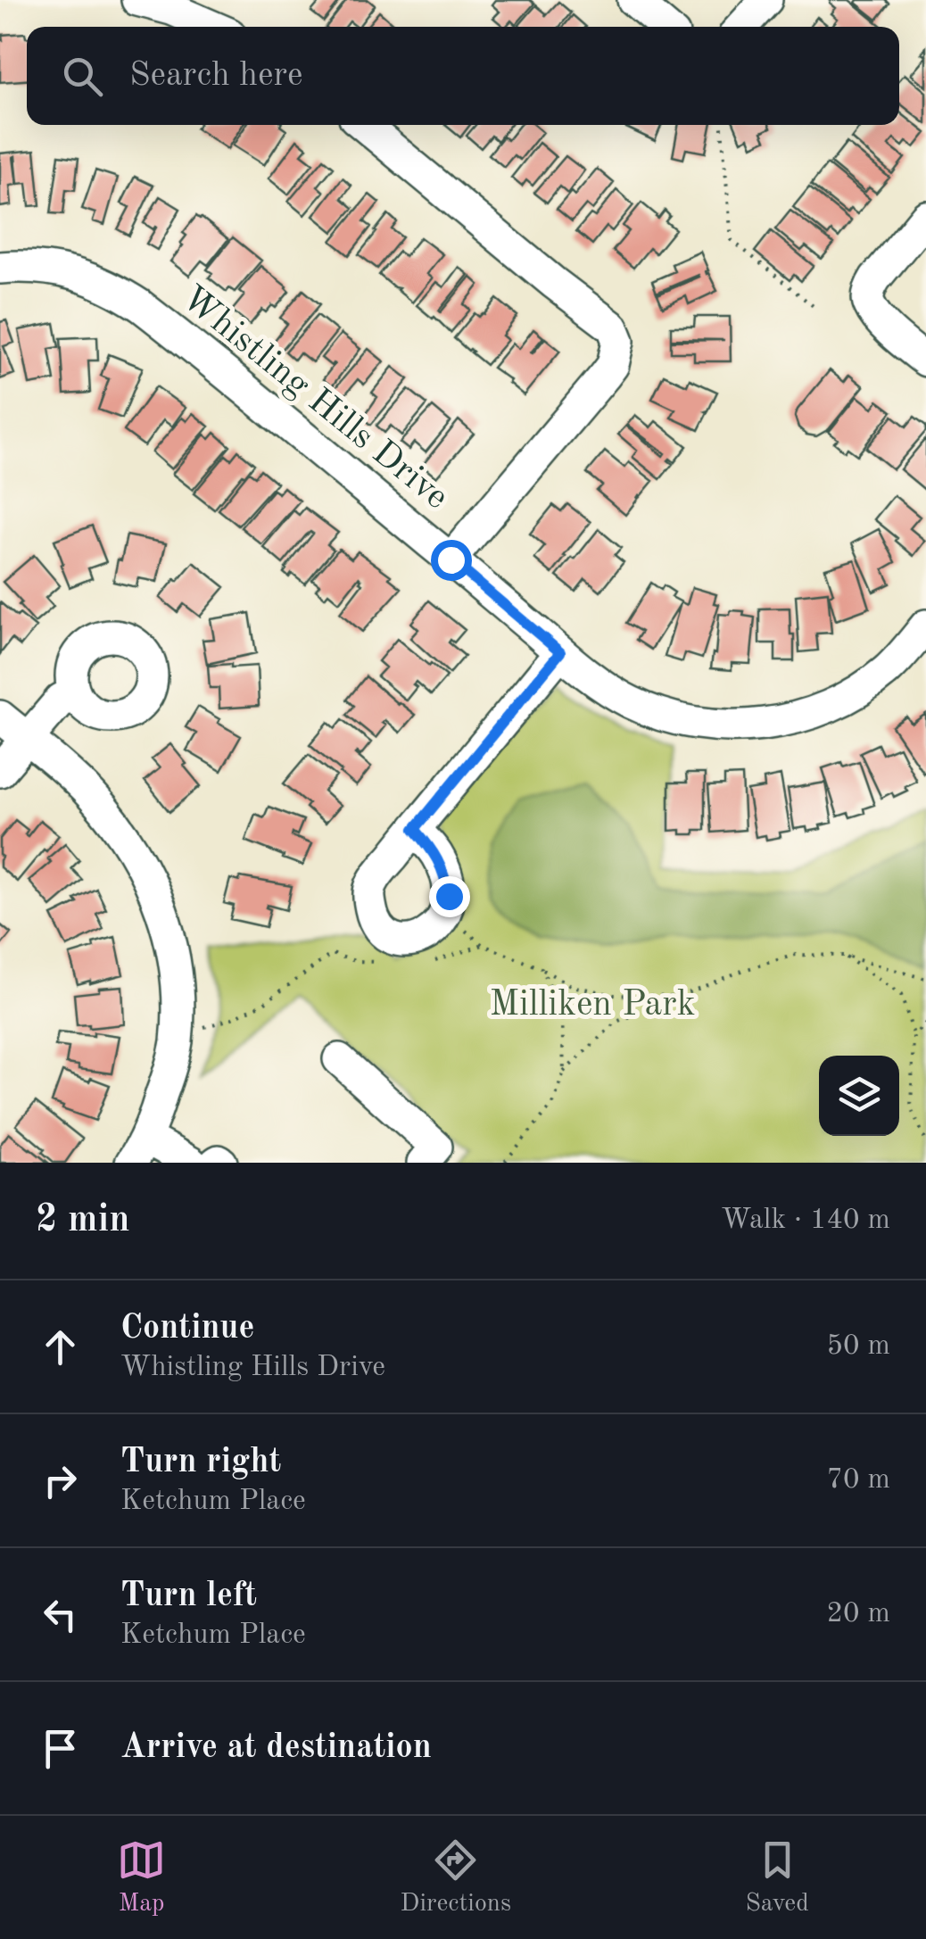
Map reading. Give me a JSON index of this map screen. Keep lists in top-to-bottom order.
{
  "streets": {
    "street": ["Whistling Hills Drive"]
  },
  "parks": ["Milliken Park"],
  "page": {
    "search": "Search here",
    "heading": ["2 min", "Walk · 140 m"],
    "list": [
      ["Continue", "Whistling Hills Drive", "50 m"],
      ["Turn right", "Ketchum Place", "70 m"],
      ["Turn left", "Ketchum Place", "20 m"],
      "Arrive at destination"
    ],
    "nav": ["Map", "Directions", "Saved"]
  }
}
